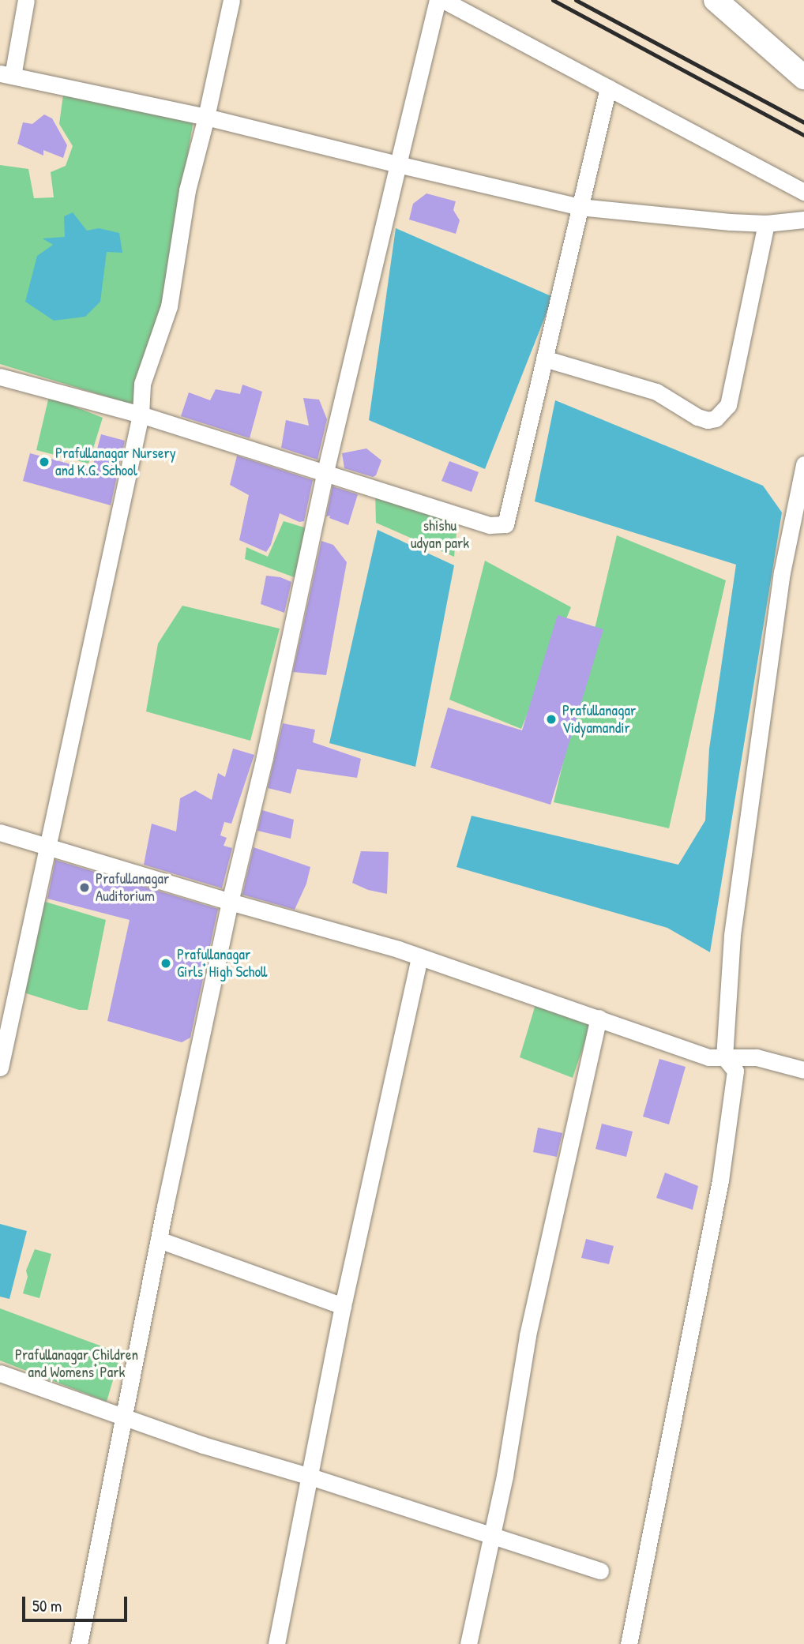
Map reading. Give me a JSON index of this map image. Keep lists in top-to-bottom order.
{
  "parks": ["shishu udyan park", "Prafullanagar Children and Womens' Park"],
  "places": [
    "Prafullanagar Nursery and K.G. School",
    "Prafullanagar Vidyamandir",
    "Prafullanagar Auditorium",
    "Prafullanagar Girls' High Scholl"
  ],
  "scale_bar": "50 m"
}
